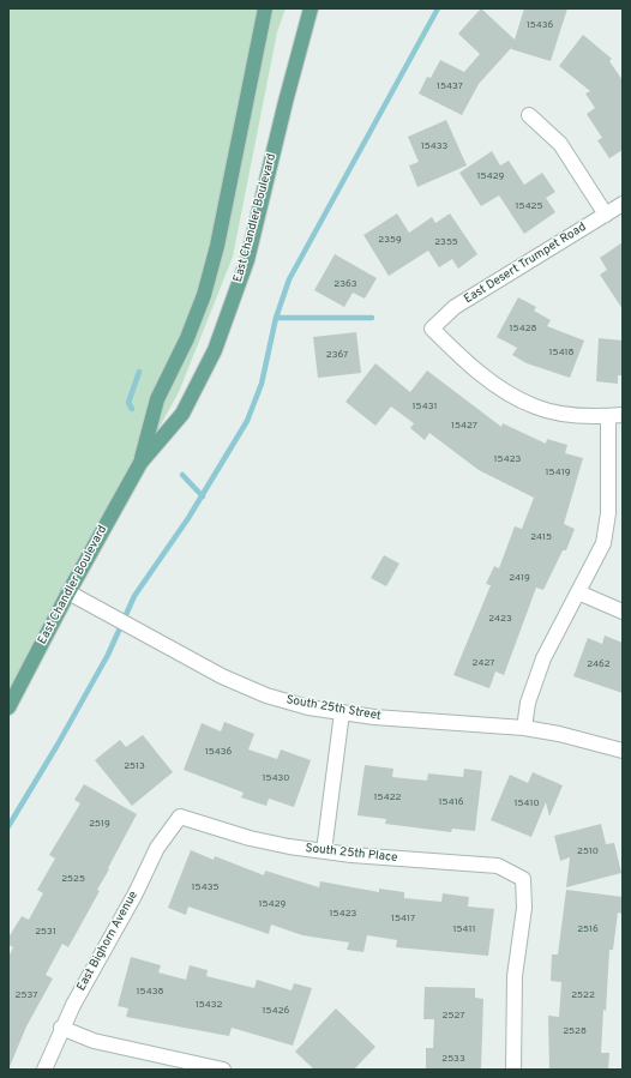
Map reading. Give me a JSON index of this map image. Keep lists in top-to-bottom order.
{
  "streets": {
    "main road": ["East Chandler Boulevard"],
    "street": [
      "East Desert Trumpet Road",
      "South 25th Street",
      "South 25th Place",
      "East Bighorn Avenue"
    ]
  },
  "crossings": [
    ["East Chandler Boulevard", "South 25th Street"],
    ["South 25th Place", "East Bighorn Avenue"]
  ],
  "house_numbers": [
    "15436",
    "15437",
    "15433",
    "15429",
    "15425",
    "2359",
    "2355",
    "2363",
    "15428",
    "15418",
    "2367",
    "15431",
    "15427",
    "15423",
    "15419",
    "2415",
    "2419",
    "2423",
    "2427",
    "2462",
    "15436",
    "2513",
    "15430",
    "15422",
    "15416",
    "15410",
    "2519",
    "2510",
    "2525",
    "15435",
    "15429",
    "15423",
    "15417",
    "15411",
    "2516",
    "2531",
    "15438",
    "2537",
    "2522",
    "15432",
    "15426",
    "2527",
    "2528",
    "2533"
  ]
}
